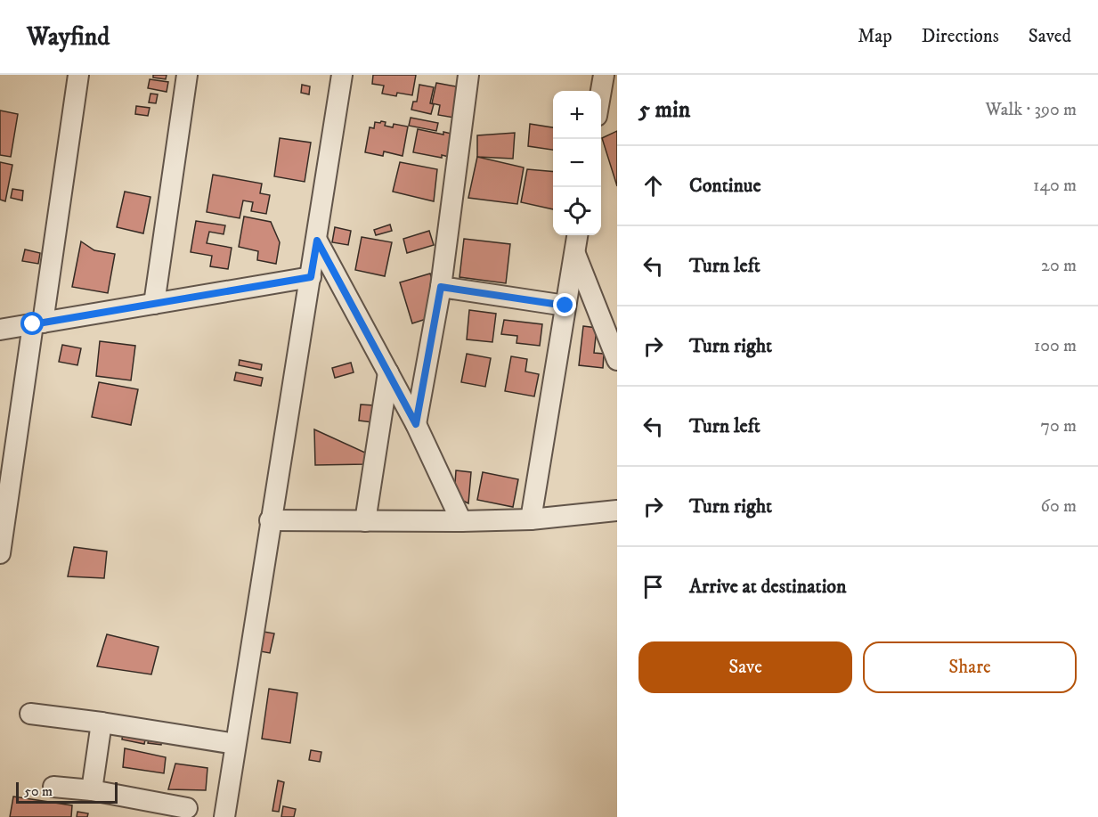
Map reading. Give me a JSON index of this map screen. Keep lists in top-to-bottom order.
{
  "scale_bar": "50 m",
  "page": {
    "header": "Wayfind",
    "nav": ["Map", "Directions", "Saved"],
    "heading": ["5 min", "Walk · 390 m"],
    "map_buttons": ["+", "−"],
    "list": [
      ["Continue", "140 m"],
      ["Turn left", "20 m"],
      ["Turn right", "100 m"],
      ["Turn left", "70 m"],
      ["Turn right", "60 m"],
      "Arrive at destination"
    ],
    "buttons": ["Save", "Share"],
    "scale": "50 m"
  }
}
